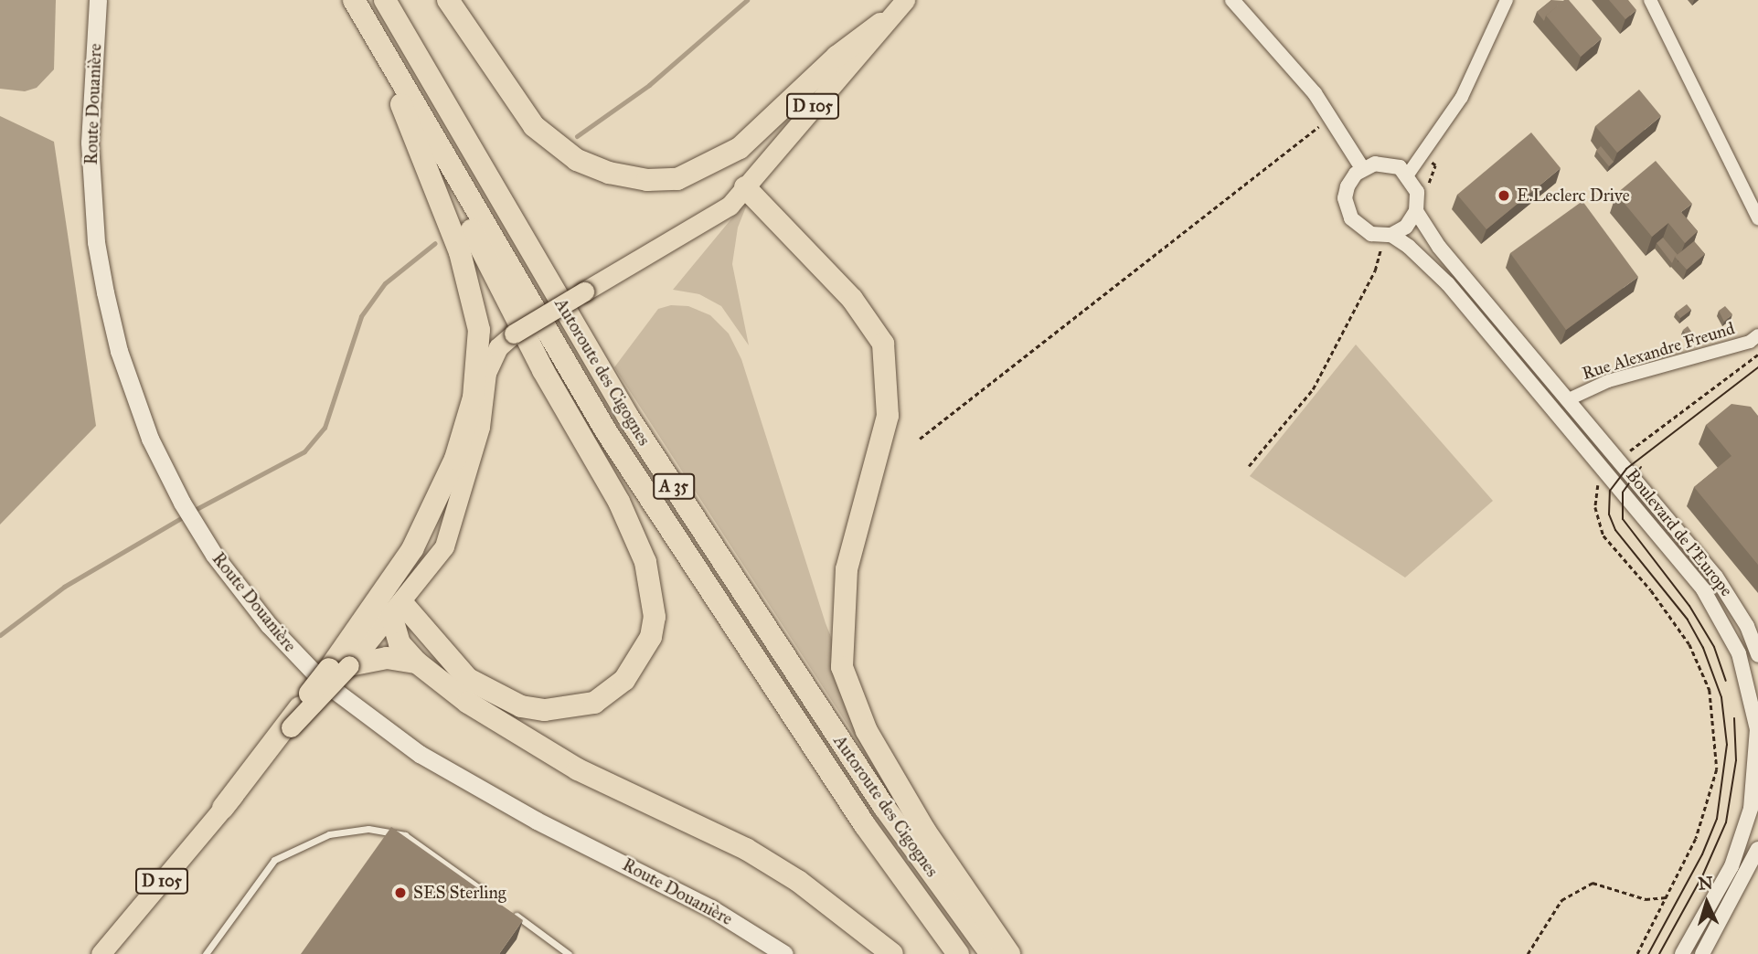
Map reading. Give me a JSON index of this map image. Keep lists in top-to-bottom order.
{
  "streets": {
    "highway": ["Autoroute des Cigognes", "A 35"],
    "main road": ["Route Douanière", "D 105"],
    "street": ["Rue Alexandre Freund", "Boulevard de l'Europe"]
  },
  "crossings": [
    ["Rue Alexandre Freund", "Boulevard de l'Europe"]
  ],
  "places": ["E.Leclerc Drive", "SES Sterling"],
  "north": "top"
}
